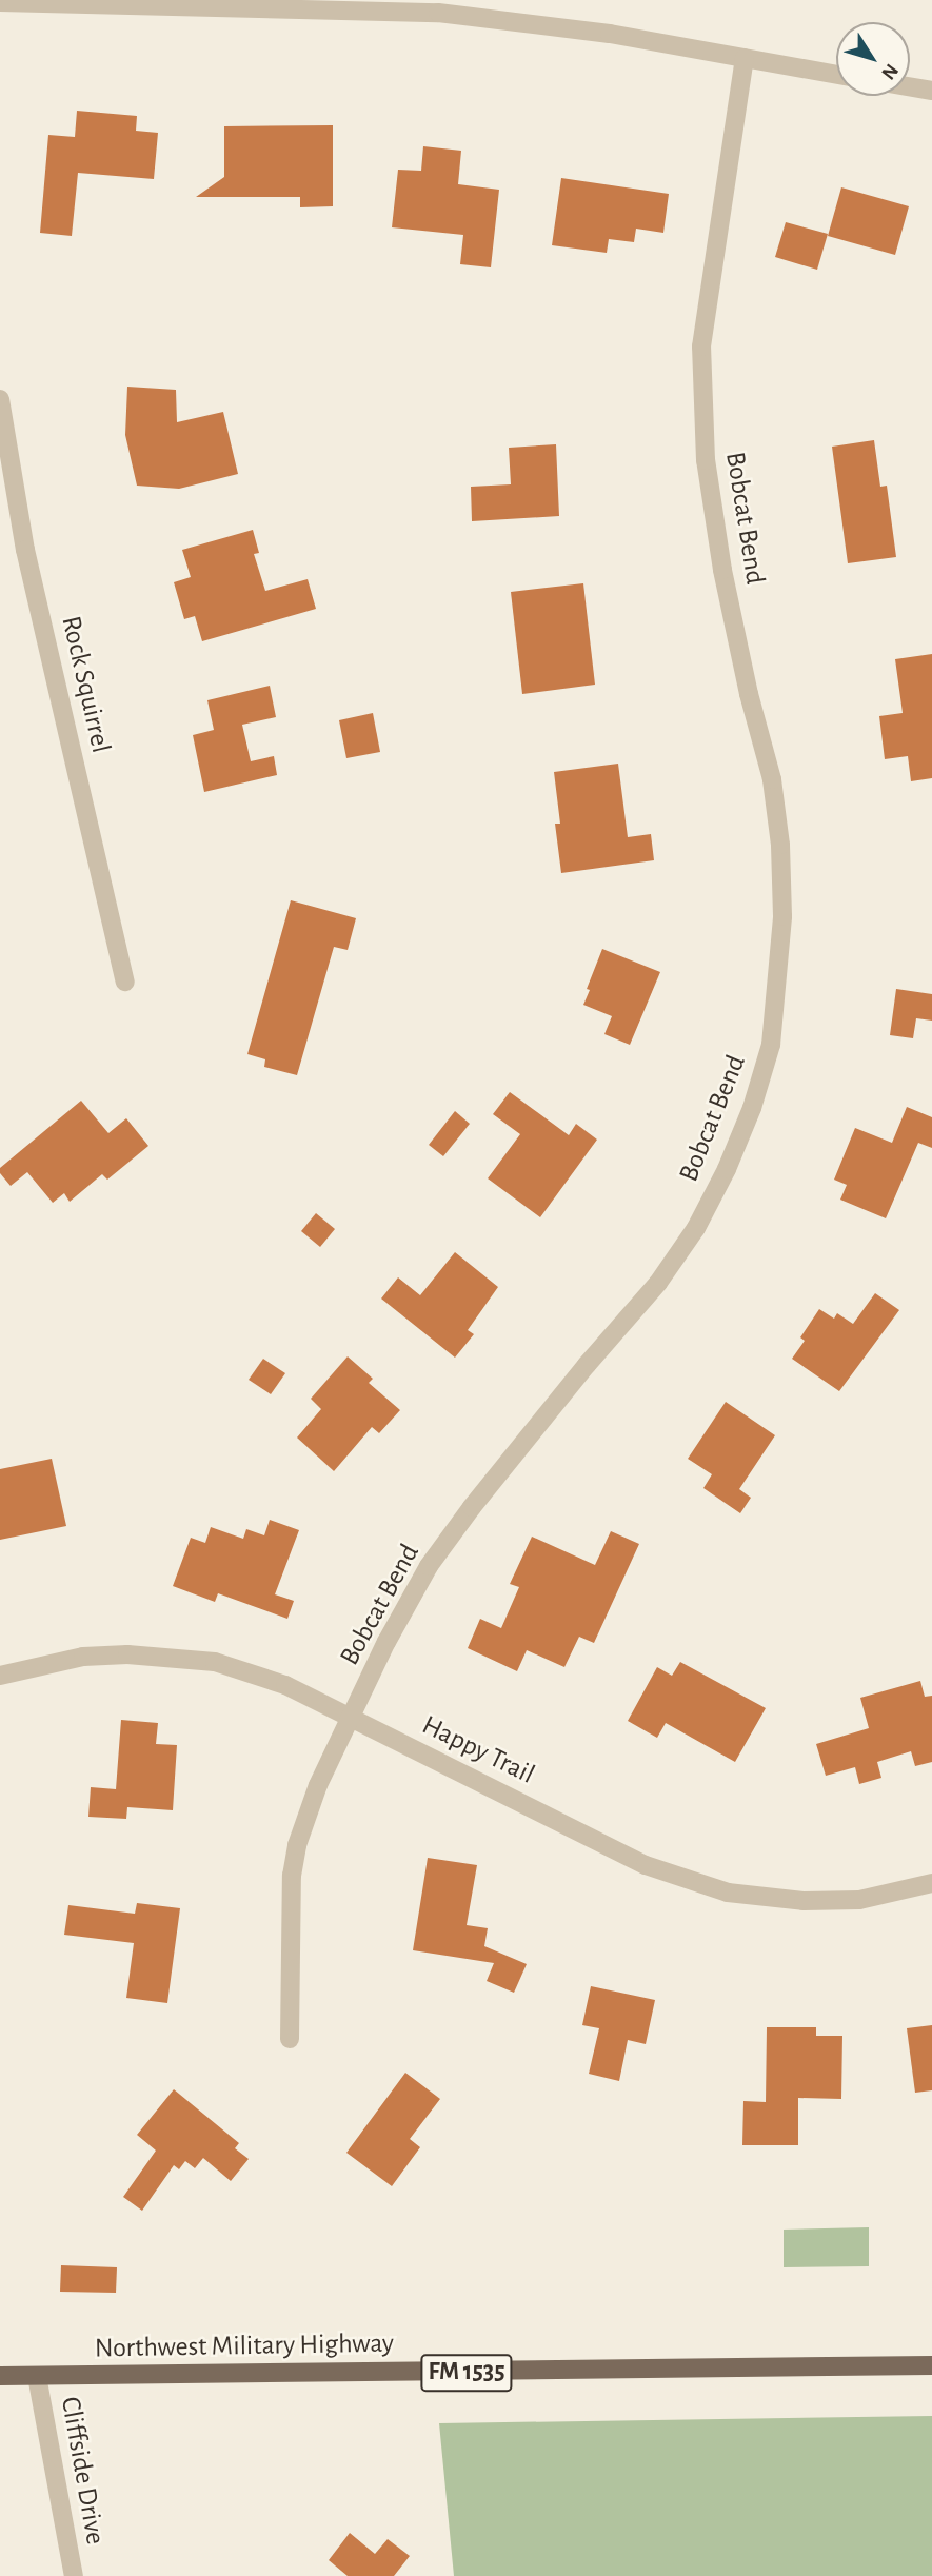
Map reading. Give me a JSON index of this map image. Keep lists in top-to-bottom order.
{
  "streets": {
    "main road": ["Northwest Military Highway", "FM 1535"],
    "street": [
      "Bobcat Bend",
      "Rock Squirrel",
      "Happy Trail",
      "Cliffside Drive"
    ]
  },
  "crossings": [
    ["Bobcat Bend", "Happy Trail"],
    ["Northwest Military Highway", "Cliffside Drive"]
  ],
  "north": "bottom right"
}
